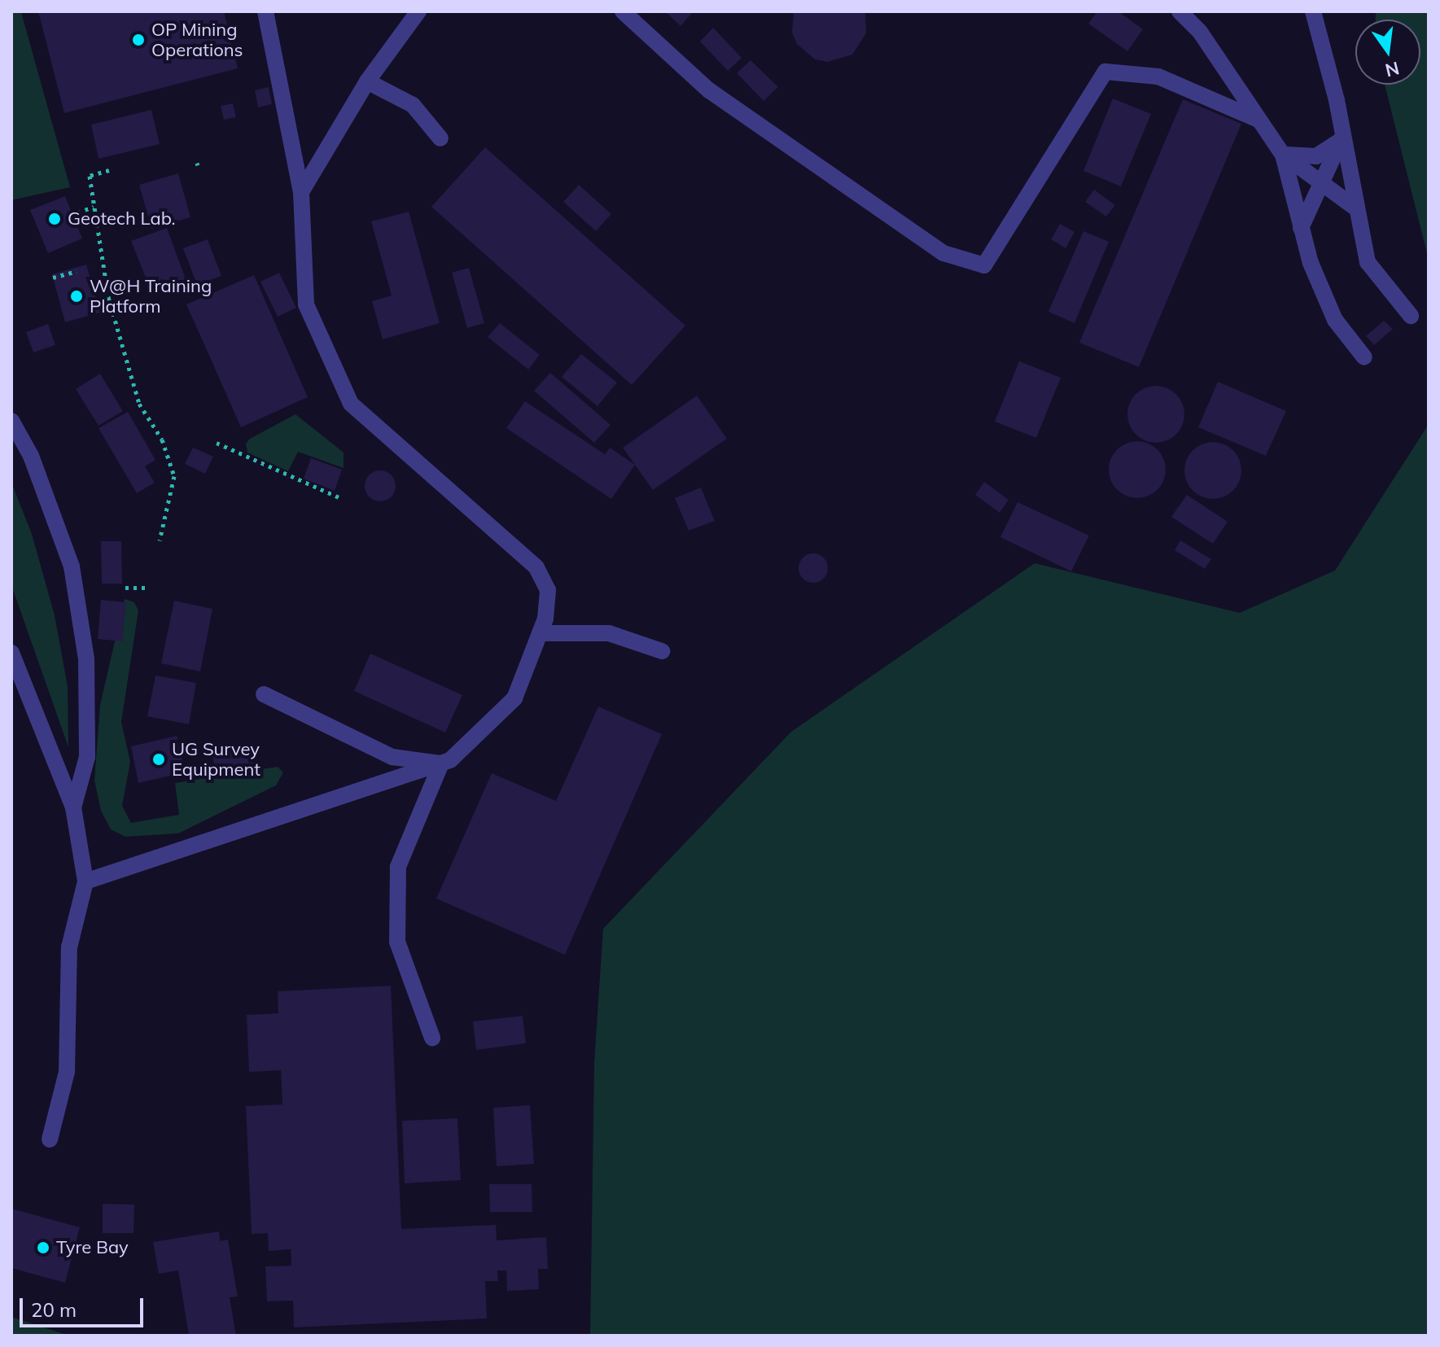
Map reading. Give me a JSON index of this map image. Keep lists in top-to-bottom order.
{
  "places": [
    "OP Mining Operations",
    "Geotech Lab.",
    "W@H Training Platform",
    "UG Survey Equipment",
    "Tyre Bay"
  ],
  "scale_bar": "20 m",
  "north": "bottom"
}
